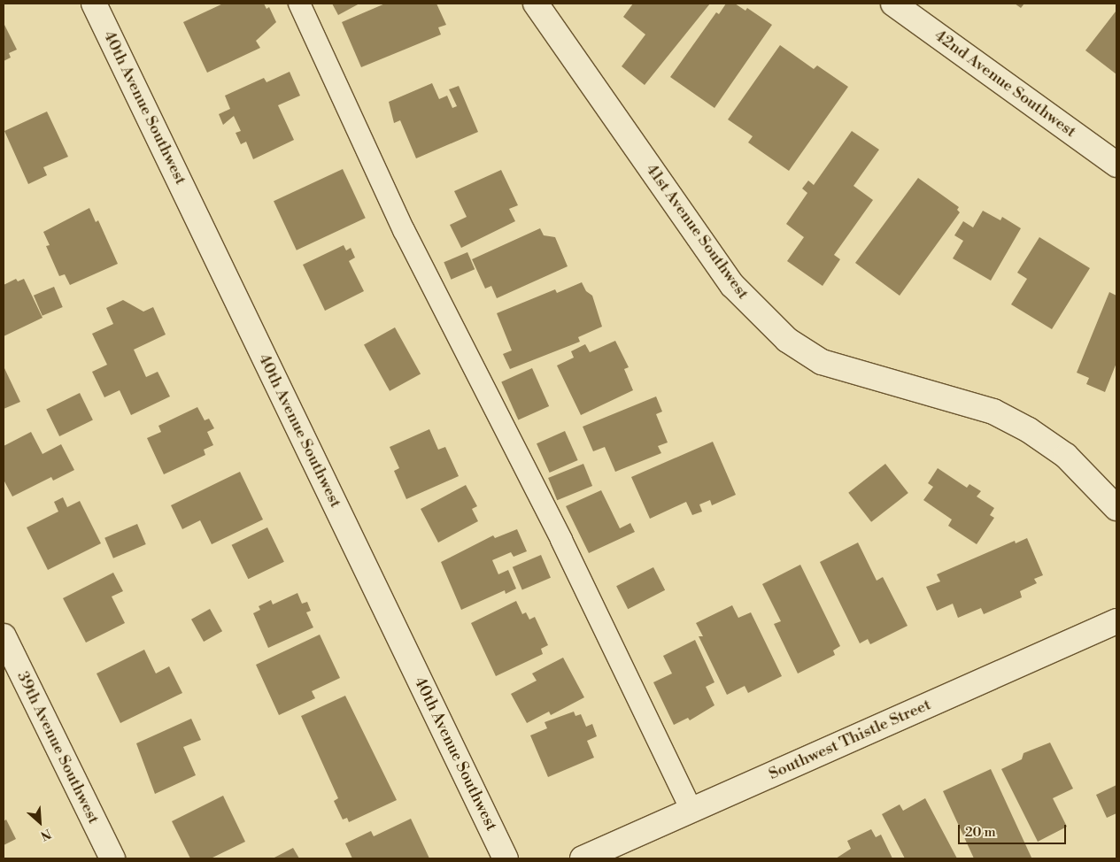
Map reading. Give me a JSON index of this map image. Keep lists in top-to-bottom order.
{
  "streets": {
    "street": [
      "42nd Avenue Southwest",
      "40th Avenue Southwest",
      "41st Avenue Southwest",
      "Southwest Thistle Street",
      "39th Avenue Southwest"
    ]
  },
  "scale_bar": "20 m",
  "north": "bottom right"
}
